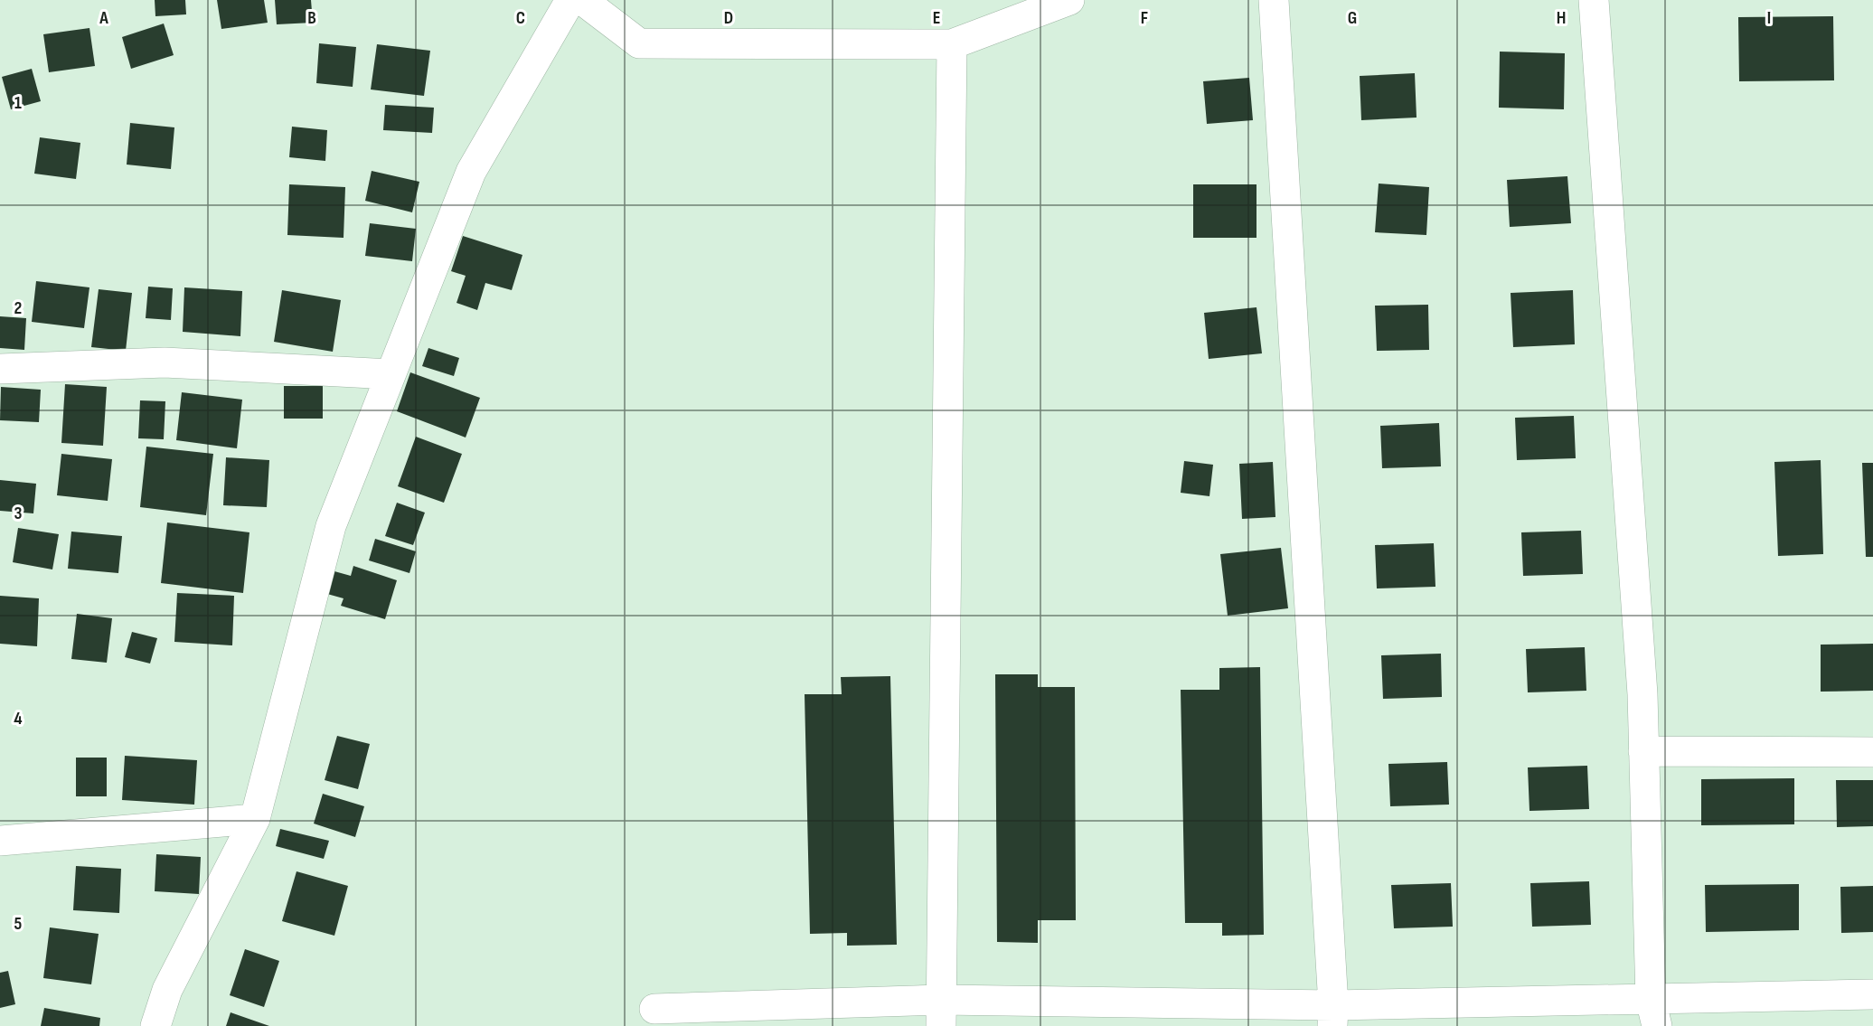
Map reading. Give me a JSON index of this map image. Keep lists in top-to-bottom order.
{
  "grid": {
    "columns": [
      "A",
      "B",
      "C",
      "D",
      "E",
      "F",
      "G",
      "H",
      "I"
    ],
    "rows": [
      "1",
      "2",
      "3",
      "4",
      "5"
    ]
  }
}
